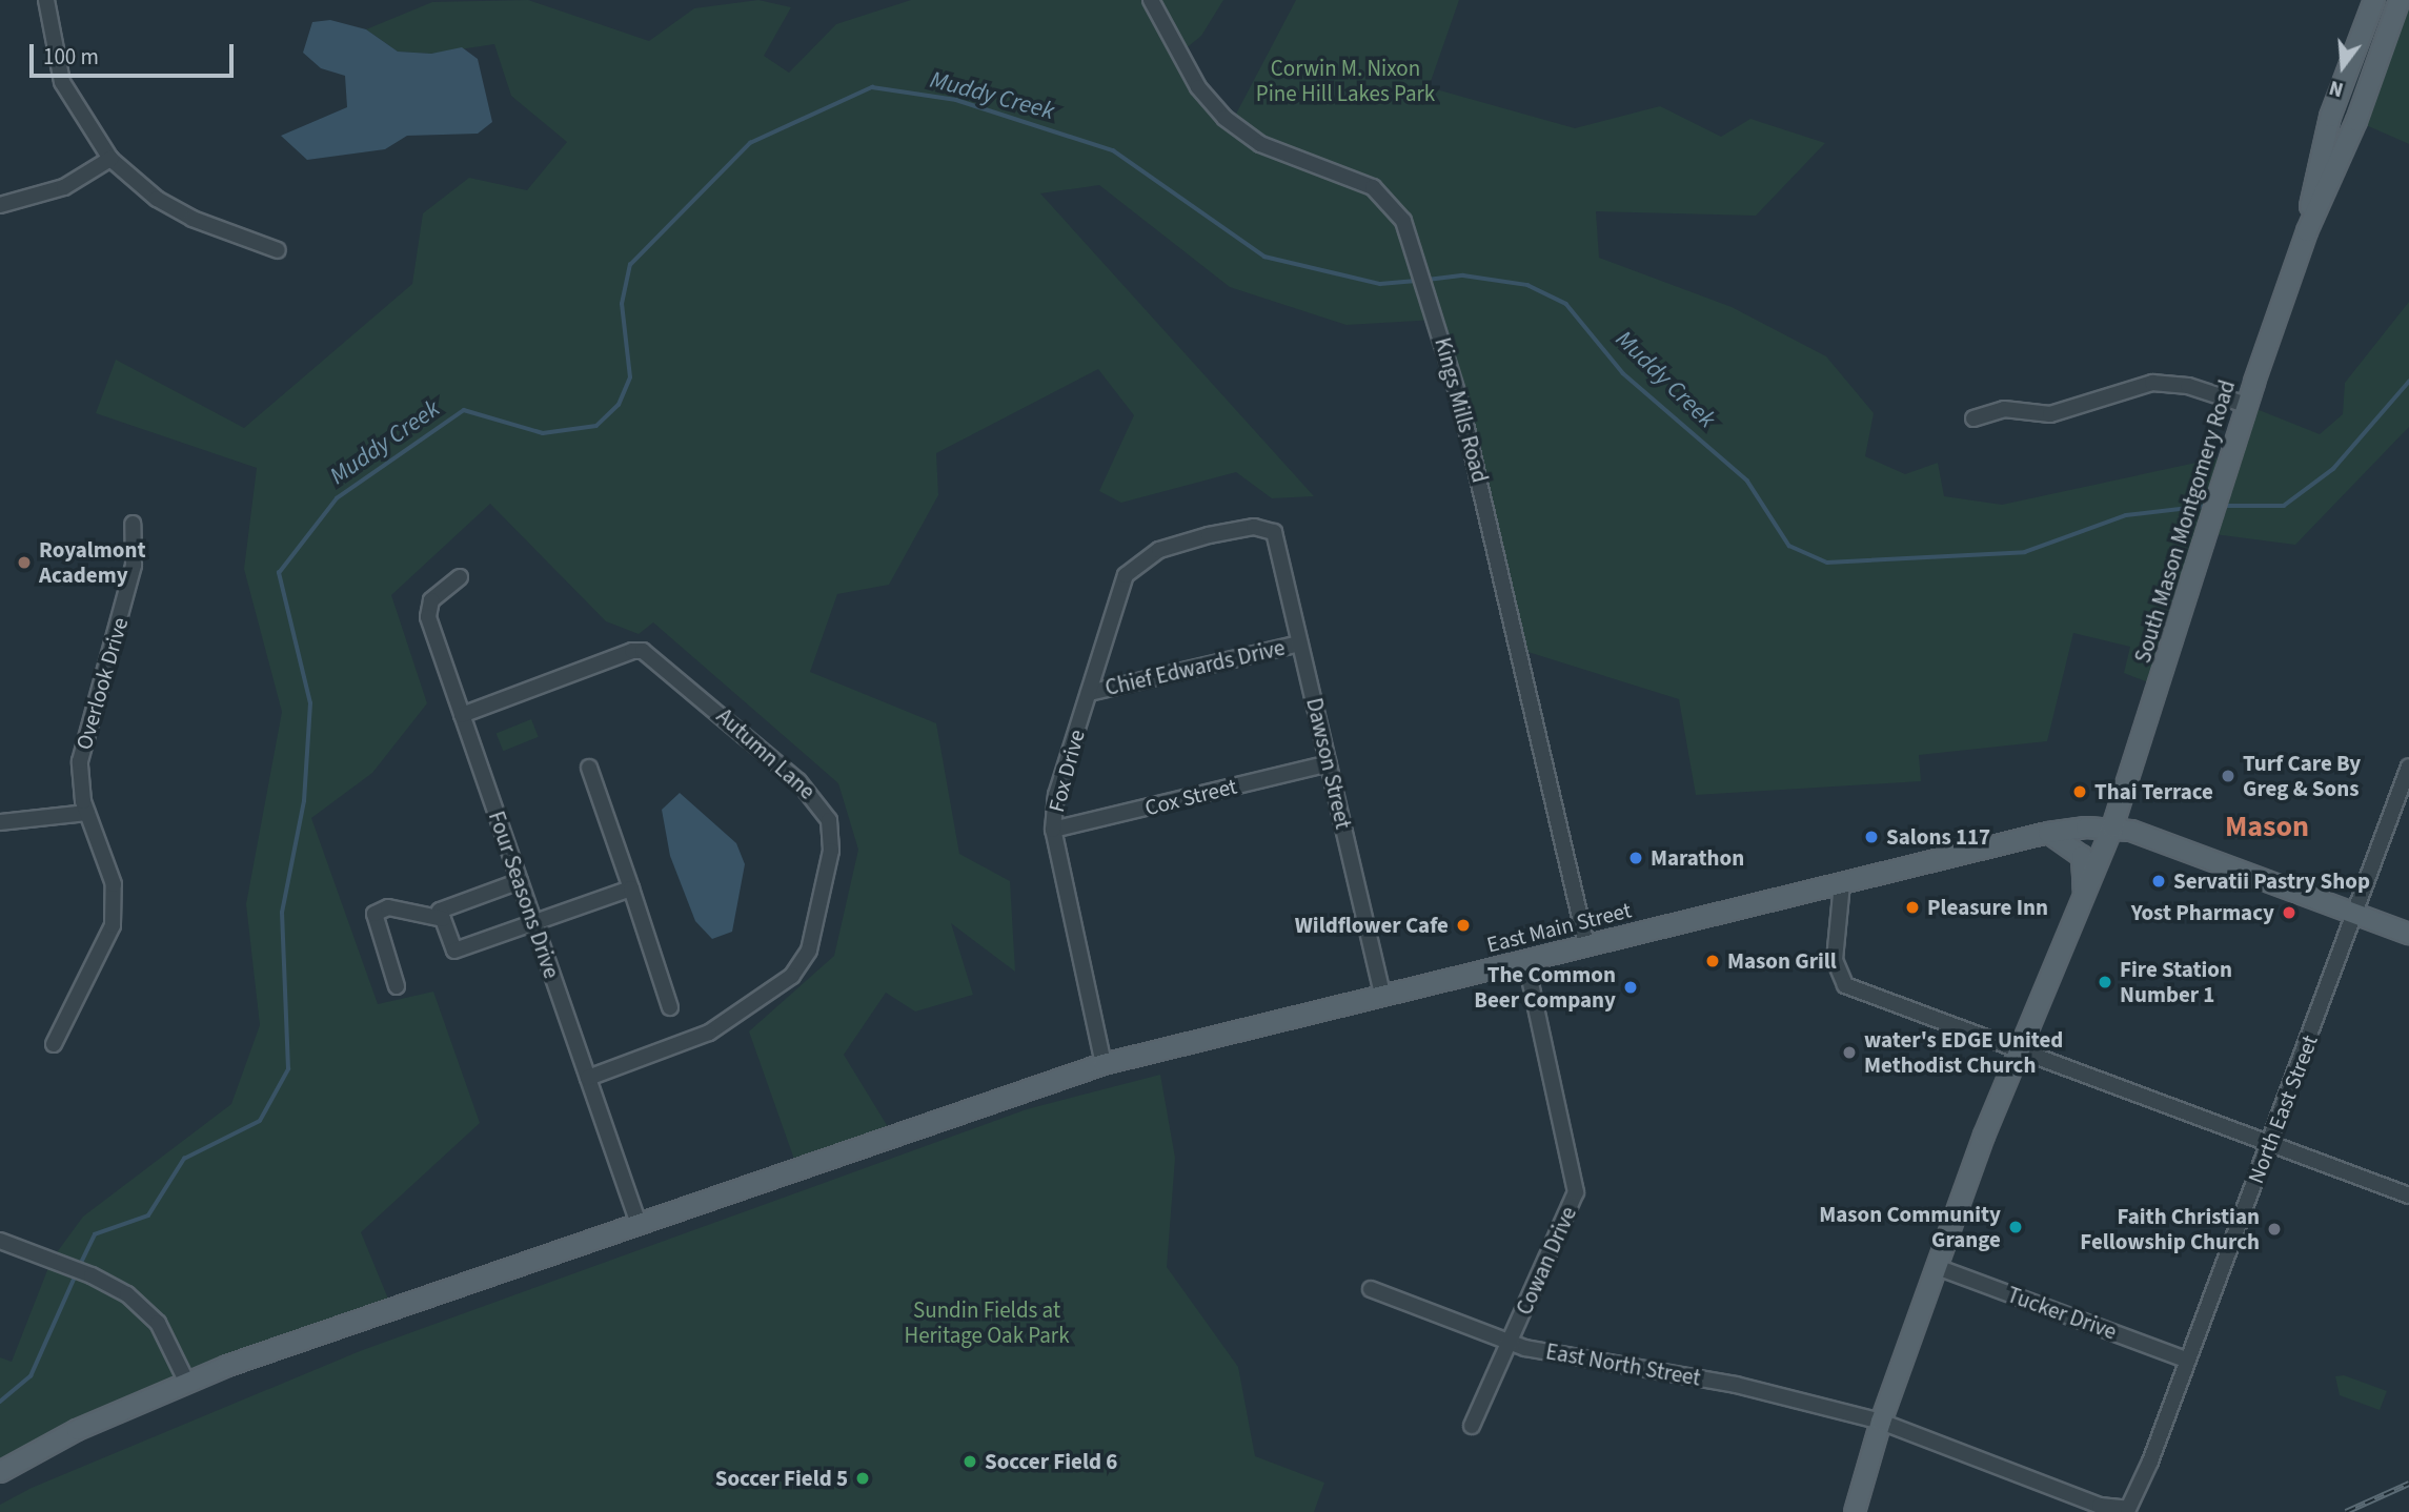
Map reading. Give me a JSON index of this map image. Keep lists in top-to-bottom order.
{
  "streets": {
    "main road": ["South Mason Montgomery Road", "East Main Street"],
    "street": [
      "Kings Mills Road",
      "Chief Edwards Drive",
      "Overlook Drive",
      "Autumn Lane",
      "Dawson Street",
      "Fox Drive",
      "Cox Street",
      "Four Seasons Drive",
      "North East Street",
      "Cowan Drive",
      "Tucker Drive",
      "East North Street"
    ]
  },
  "crossings": [
    ["Kings Mills Road", "East Main Street"],
    ["South Mason Montgomery Road", "East Main Street"],
    ["South Mason Montgomery Road", "Tucker Drive"],
    ["South Mason Montgomery Road", "East North Street"],
    ["Chief Edwards Drive", "Dawson Street"],
    ["Chief Edwards Drive", "Fox Drive"],
    ["Autumn Lane", "Four Seasons Drive"],
    ["Dawson Street", "Fox Drive"],
    ["Dawson Street", "Cox Street"],
    ["Dawson Street", "East Main Street"],
    ["Fox Drive", "Cox Street"],
    ["Fox Drive", "East Main Street"],
    ["Four Seasons Drive", "East Main Street"],
    ["East Main Street", "North East Street"],
    ["East Main Street", "Cowan Drive"],
    ["North East Street", "Tucker Drive"],
    ["North East Street", "East North Street"],
    ["Cowan Drive", "East North Street"]
  ],
  "districts": ["Mason"],
  "water": ["Muddy Creek"],
  "parks": ["Corwin M. Nixon Pine Hill Lakes Park", "Sundin Fields at Heritage Oak Park"],
  "places": [
    "Royalmont Academy",
    "Turf Care By Greg & Sons",
    "Thai Terrace",
    "Salons 117",
    "Marathon",
    "Servatii Pastry Shop",
    "Pleasure Inn",
    "Yost Pharmacy",
    "Wildflower Cafe",
    "Mason Grill",
    "Fire Station Number 1",
    "The Common Beer Company",
    "water's EDGE United Methodist Church",
    "Mason Community Grange",
    "Faith Christian Fellowship Church",
    "Soccer Field 6",
    "Soccer Field 5"
  ],
  "scale_bar": "100 m",
  "north": "bottom"
}
